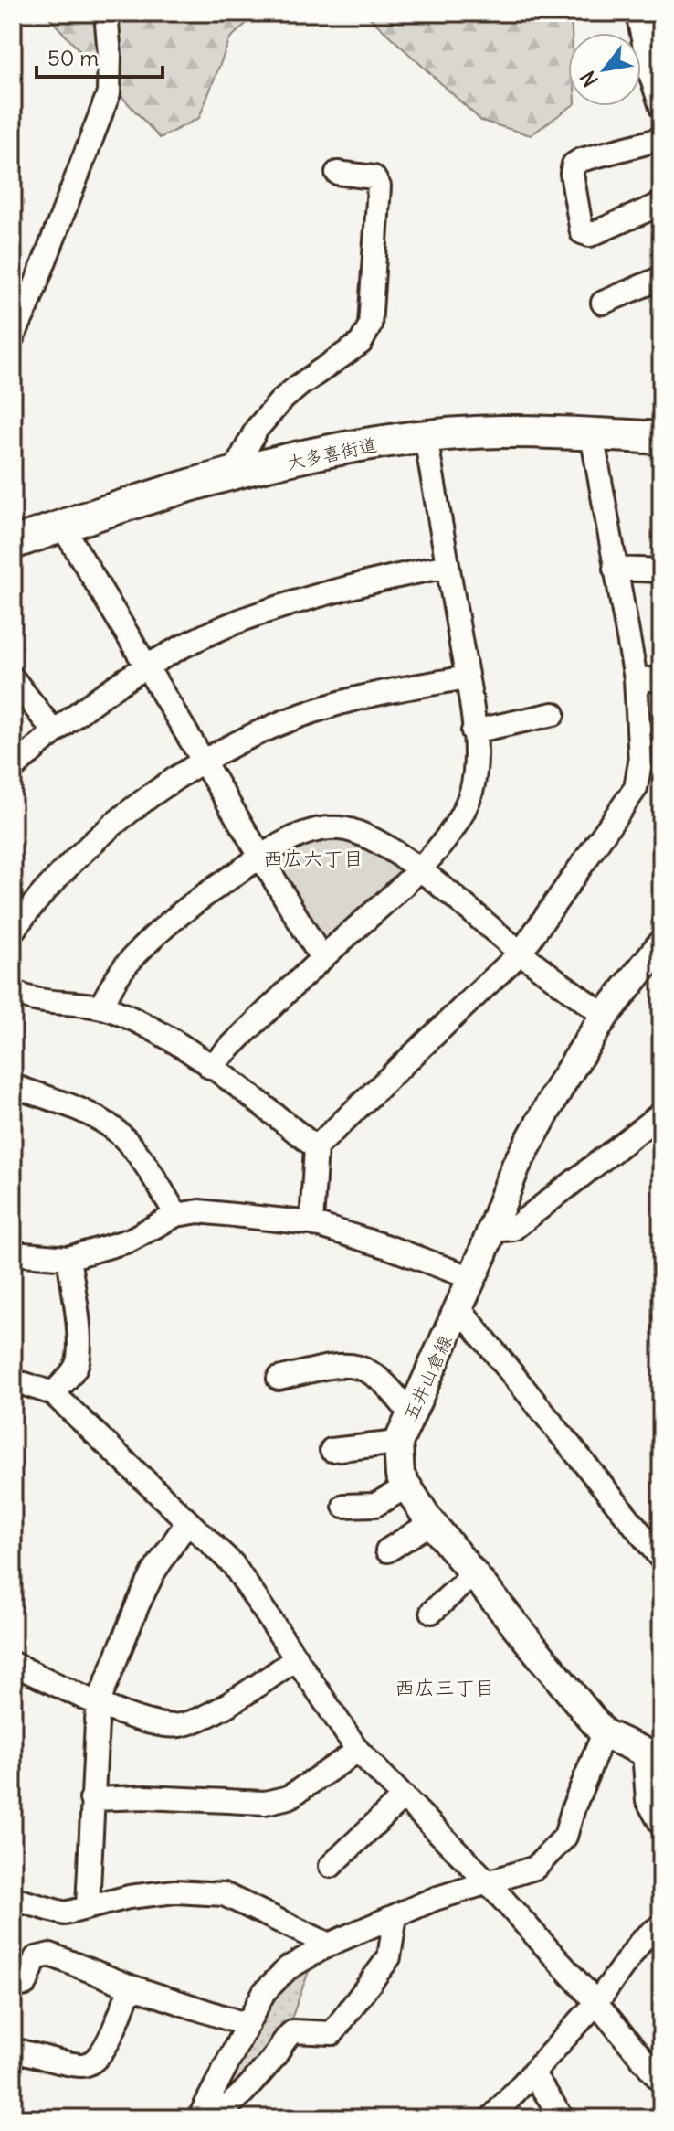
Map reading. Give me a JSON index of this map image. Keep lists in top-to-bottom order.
{
  "streets": {
    "highway": ["大多喜街道"],
    "main road": ["五井山倉線"]
  },
  "districts": ["西広六丁目", "西広三丁目"],
  "scale_bar": "50 m",
  "north": "bottom left"
}
